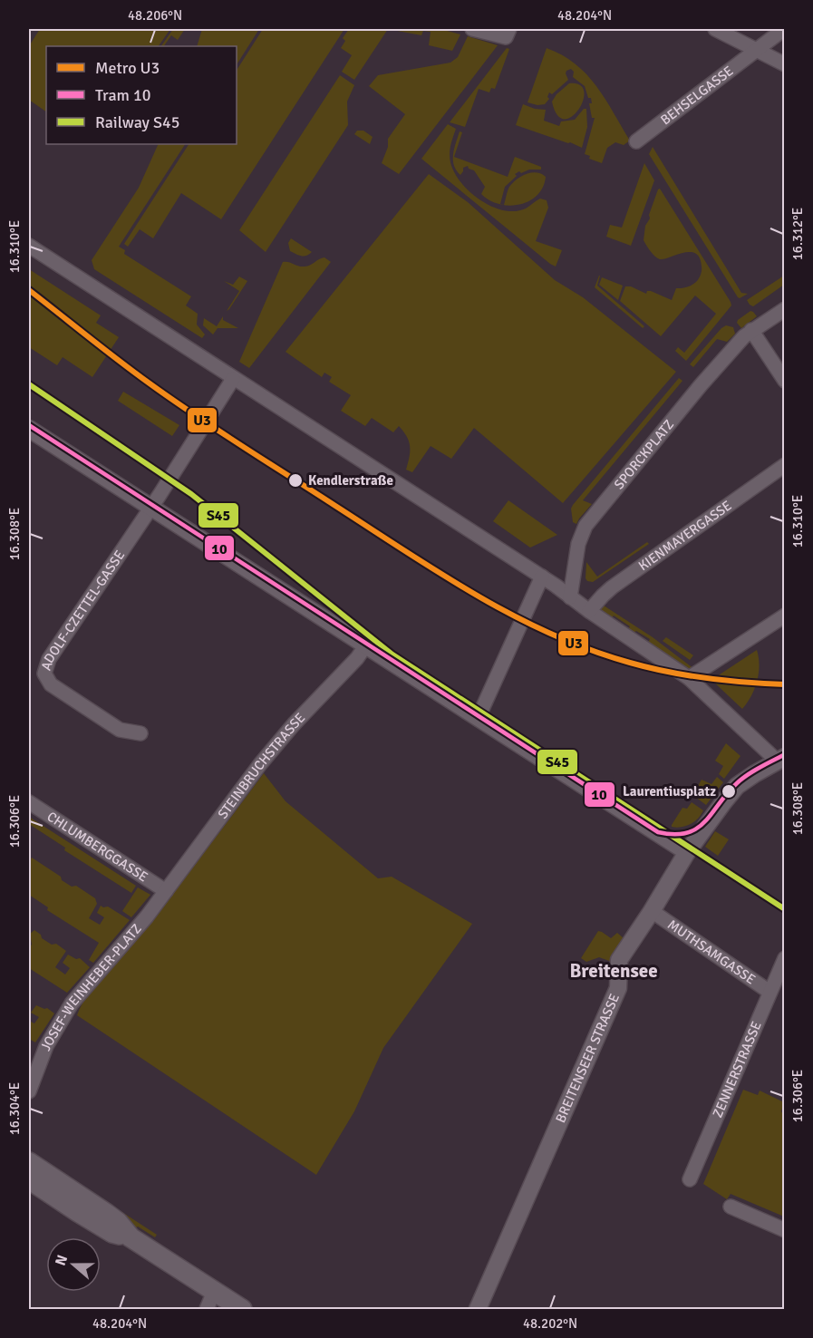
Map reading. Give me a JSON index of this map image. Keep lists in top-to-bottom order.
{
  "streets": {
    "street": [
      "BEHSELGASSE",
      "SPORCKPLATZ",
      "KIENMAYERGASSE",
      "ADOLF-CZETTEL-GASSE",
      "STEINBRUCHSTRASSE",
      "CHLUMBERGGASSE",
      "MUTHSAMGASSE",
      "JOSEF-WEINHEBER-PLATZ",
      "BREITENSEER STRASSE",
      "ZENNERSTRASSE"
    ]
  },
  "crossings": [
    ["STEINBRUCHSTRASSE", "CHLUMBERGGASSE"],
    ["STEINBRUCHSTRASSE", "JOSEF-WEINHEBER-PLATZ"],
    ["CHLUMBERGGASSE", "JOSEF-WEINHEBER-PLATZ"],
    ["MUTHSAMGASSE", "BREITENSEER STRASSE"],
    ["MUTHSAMGASSE", "ZENNERSTRASSE"]
  ],
  "districts": ["Breitensee"],
  "places": ["Kendlerstraße", "Laurentiusplatz"],
  "lines": ["metro line U3", "rail line S45", "tram line 10"],
  "legend": ["Metro U3", "Tram 10", "Railway S45"],
  "north": "left",
  "coordinates": [
    "48.206°N",
    "48.204°N",
    "16.312°E",
    "16.310°E",
    "16.308°E",
    "16.306°E",
    "16.304°E",
    "48.202°N"
  ]
}
